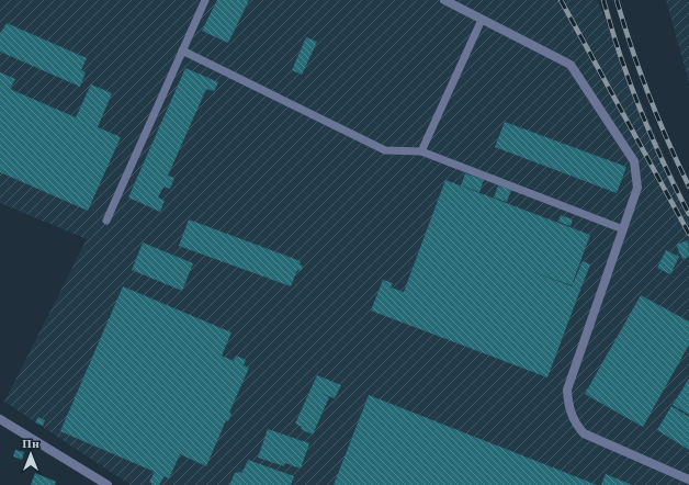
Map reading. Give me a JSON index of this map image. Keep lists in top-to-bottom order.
{
  "north": "top"
}
